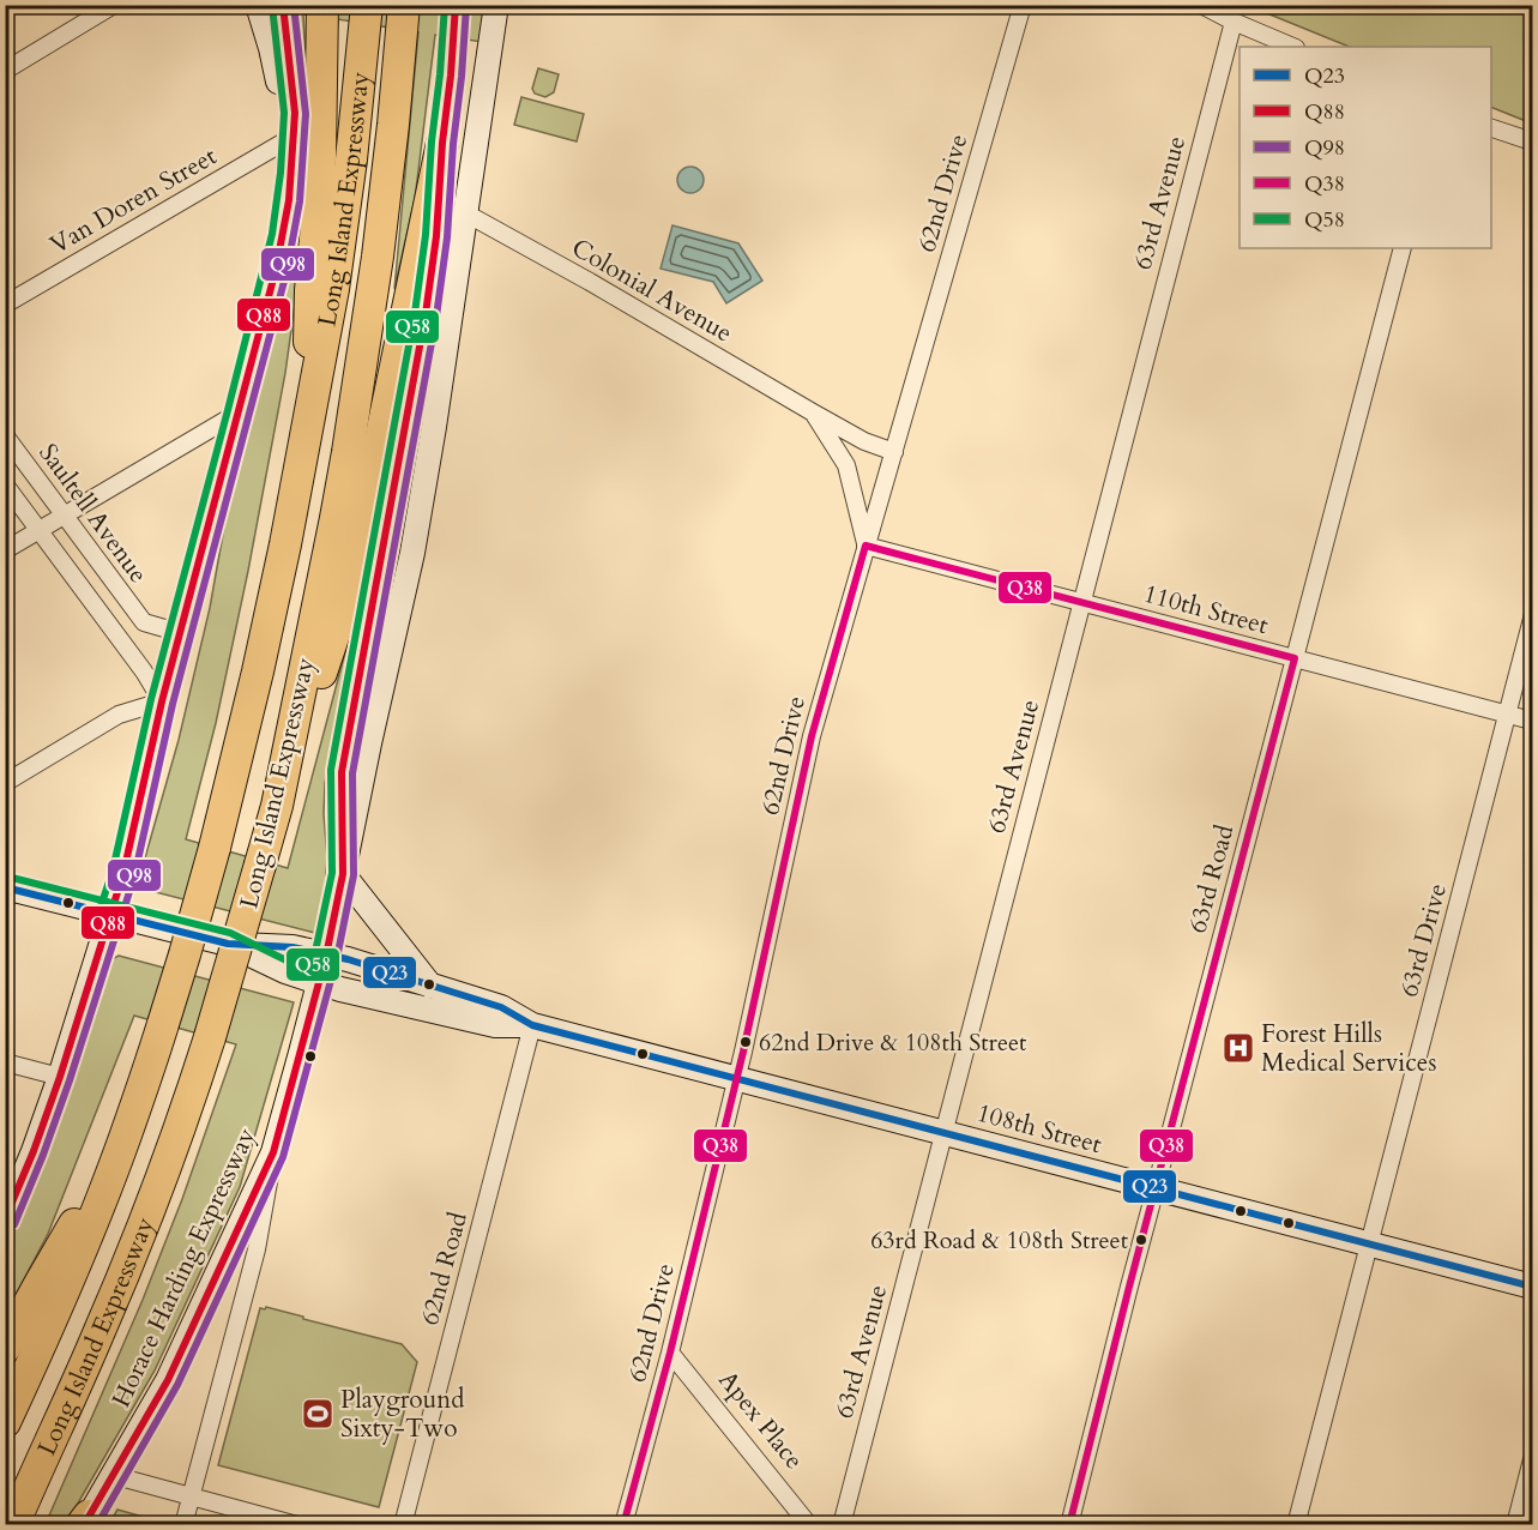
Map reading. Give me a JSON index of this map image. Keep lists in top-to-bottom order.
{
  "streets": {
    "highway": ["Long Island Expressway"],
    "main road": ["108th Street", "Horace Harding Expressway"],
    "street": [
      "62nd Drive",
      "Van Doren Street",
      "63rd Avenue",
      "Colonial Avenue",
      "Saultell Avenue",
      "110th Street",
      "63rd Road",
      "63rd Drive",
      "62nd Road",
      "Apex Place"
    ]
  },
  "crossings": [
    ["62nd Drive", "Colonial Avenue"],
    ["62nd Drive", "110th Street"],
    ["62nd Drive", "108th Street"],
    ["62nd Drive", "Apex Place"],
    ["63rd Avenue", "110th Street"],
    ["63rd Avenue", "108th Street"],
    ["Colonial Avenue", "110th Street"],
    ["Colonial Avenue", "Horace Harding Expressway"],
    ["110th Street", "63rd Road"],
    ["110th Street", "63rd Drive"],
    ["63rd Road", "108th Street"],
    ["63rd Drive", "108th Street"],
    ["108th Street", "Horace Harding Expressway"],
    ["108th Street", "62nd Road"]
  ],
  "places": {
    "other": ["62nd Drive & 108th Street", "63rd Road & 108th Street"],
    "hospital": ["Forest Hills Medical Services"],
    "sports": ["Playground Sixty-Two"]
  },
  "lines": [
    "transit line Q88",
    "transit line Q98",
    "transit line Q58",
    "transit line Q38",
    "transit line Q23"
  ],
  "legend": [
    "Q23",
    "Q88",
    "Q98",
    "Q38",
    "Q58"
  ]
}
